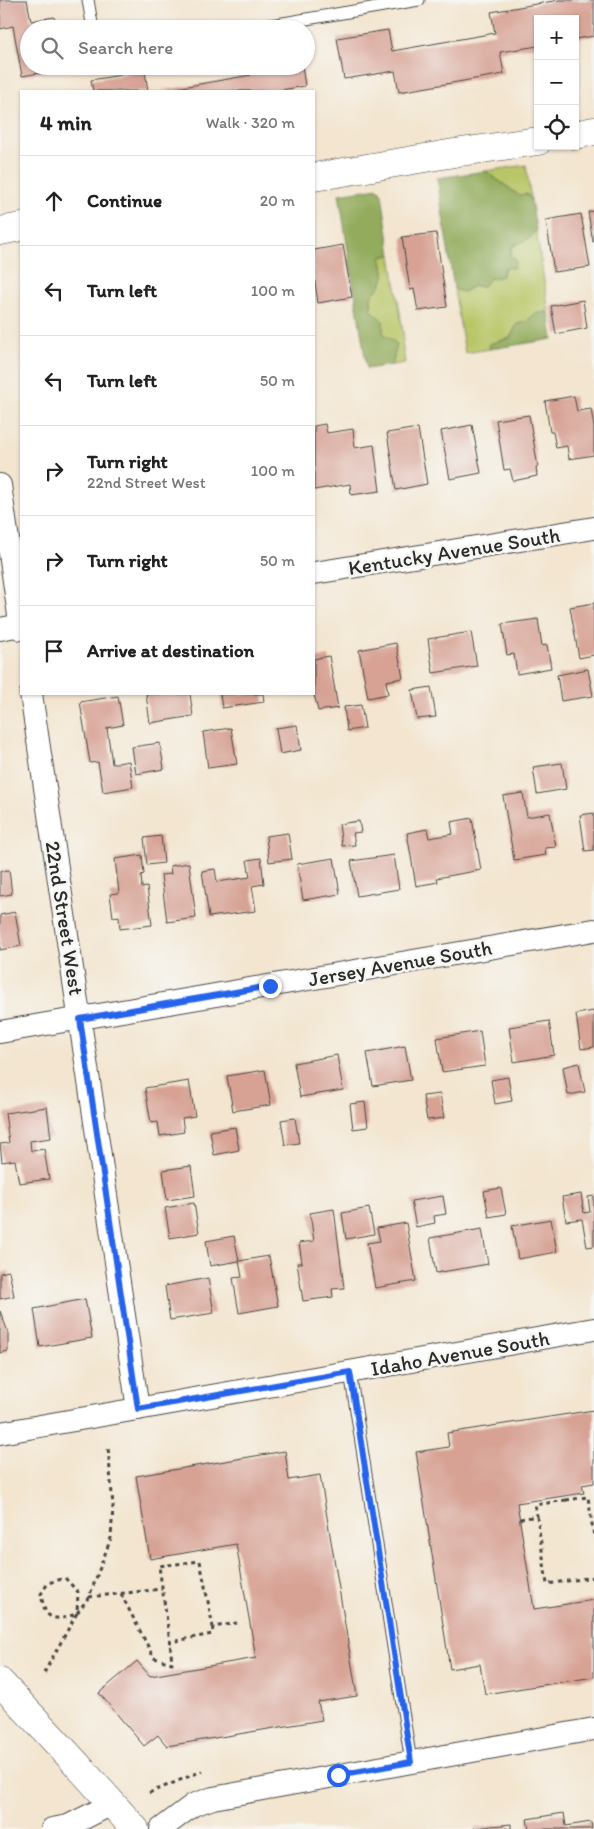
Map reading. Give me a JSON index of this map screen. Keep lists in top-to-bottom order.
{
  "streets": {
    "street": [
      "Kentucky Avenue South",
      "22nd Street West",
      "Jersey Avenue South",
      "Idaho Avenue South"
    ]
  },
  "crossings": [
    ["22nd Street West", "Jersey Avenue South"],
    ["22nd Street West", "Idaho Avenue South"]
  ],
  "page": {
    "map_buttons": ["+", "−"],
    "search": "Search here",
    "heading": ["4 min", "Walk · 320 m"],
    "list": [
      ["Continue", "20 m"],
      ["Turn left", "100 m"],
      ["Turn left", "50 m"],
      ["Turn right", "22nd Street West", "100 m"],
      ["Turn right", "50 m"],
      "Arrive at destination"
    ]
  }
}
